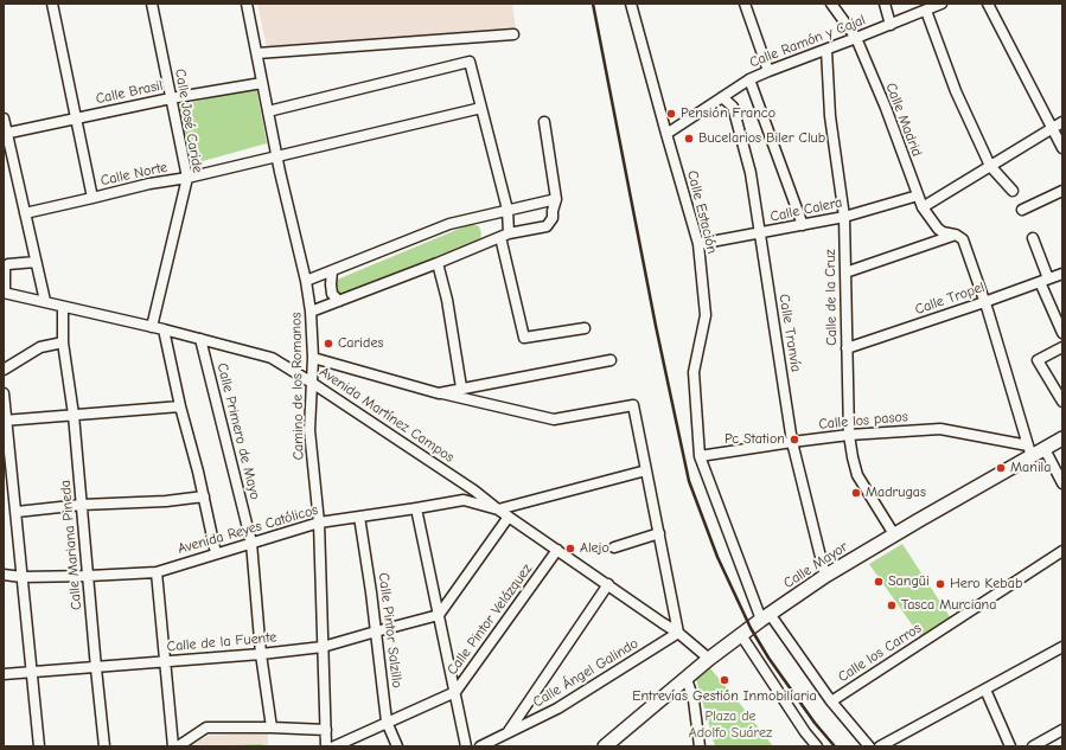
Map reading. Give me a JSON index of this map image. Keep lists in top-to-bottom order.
{
  "streets": {
    "main road": ["Calle Mayor"],
    "street": [
      "Calle Ramón y Cajal",
      "Calle Brasil",
      "Calle Madrid",
      "Calle José Caride",
      "Calle Norte",
      "Calle Calera",
      "Calle Estación",
      "Calle de la Cruz",
      "Calle Tropel",
      "Calle Tranvía",
      "Camino de los Romanos",
      "Avenida Martínez Campos",
      "Calle los pasos",
      "Calle Primero de Mayo",
      "Avenida Reyes Católicos",
      "Calle Mariana Pineda",
      "Calle Pintor Velázquez",
      "Calle Pintor Salzillo",
      "Calle de la Fuente",
      "Calle los Carros",
      "Calle Ángel Galindo"
    ]
  },
  "crossings": [
    ["Calle Ramón y Cajal", "Calle Madrid"],
    ["Calle Ramón y Cajal", "Calle Estación"],
    ["Calle Ramón y Cajal", "Calle de la Cruz"],
    ["Calle Ramón y Cajal", "Calle Tranvía"],
    ["Calle Brasil", "Calle José Caride"],
    ["Calle Brasil", "Camino de los Romanos"],
    ["Calle Madrid", "Calle Calera"],
    ["Calle José Caride", "Calle Norte"],
    ["Calle José Caride", "Avenida Martínez Campos"],
    ["Calle Norte", "Camino de los Romanos"],
    ["Calle Calera", "Calle Estación"],
    ["Calle Calera", "Calle de la Cruz"],
    ["Calle Calera", "Calle Tranvía"],
    ["Calle Estación", "Calle los pasos"],
    ["Calle Estación", "Calle Mayor"],
    ["Calle Estación", "Calle los Carros"],
    ["Calle de la Cruz", "Calle Tropel"],
    ["Calle de la Cruz", "Calle los pasos"],
    ["Calle de la Cruz", "Calle Mayor"],
    ["Calle Tranvía", "Calle los pasos"],
    ["Calle Tranvía", "Calle Mayor"],
    ["Camino de los Romanos", "Avenida Martínez Campos"],
    ["Camino de los Romanos", "Avenida Reyes Católicos"],
    ["Camino de los Romanos", "Calle de la Fuente"],
    ["Avenida Martínez Campos", "Calle Primero de Mayo"],
    ["Avenida Martínez Campos", "Avenida Reyes Católicos"],
    ["Avenida Martínez Campos", "Calle Mariana Pineda"],
    ["Avenida Martínez Campos", "Calle Mayor"],
    ["Avenida Martínez Campos", "Calle Pintor Velázquez"],
    ["Avenida Martínez Campos", "Calle Ángel Galindo"],
    ["Calle los pasos", "Calle Mayor"],
    ["Calle Primero de Mayo", "Avenida Reyes Católicos"],
    ["Calle Primero de Mayo", "Calle de la Fuente"],
    ["Avenida Reyes Católicos", "Calle Mariana Pineda"],
    ["Avenida Reyes Católicos", "Calle Pintor Salzillo"],
    ["Calle Mariana Pineda", "Calle de la Fuente"],
    ["Calle Pintor Velázquez", "Calle Pintor Salzillo"],
    ["Calle Pintor Salzillo", "Calle de la Fuente"]
  ],
  "parks": ["Plaza de Adolfo Suárez"],
  "places": [
    "Pensión Franco",
    "Bucelarios Biler Club",
    "Carides",
    "Pc Station",
    "Manila",
    "Madrugas",
    "Alejo",
    "Sangüi",
    "Hero Kebab",
    "Tasca Murciana",
    "Entrevías Gestión Inmobiliaria"
  ]
}
